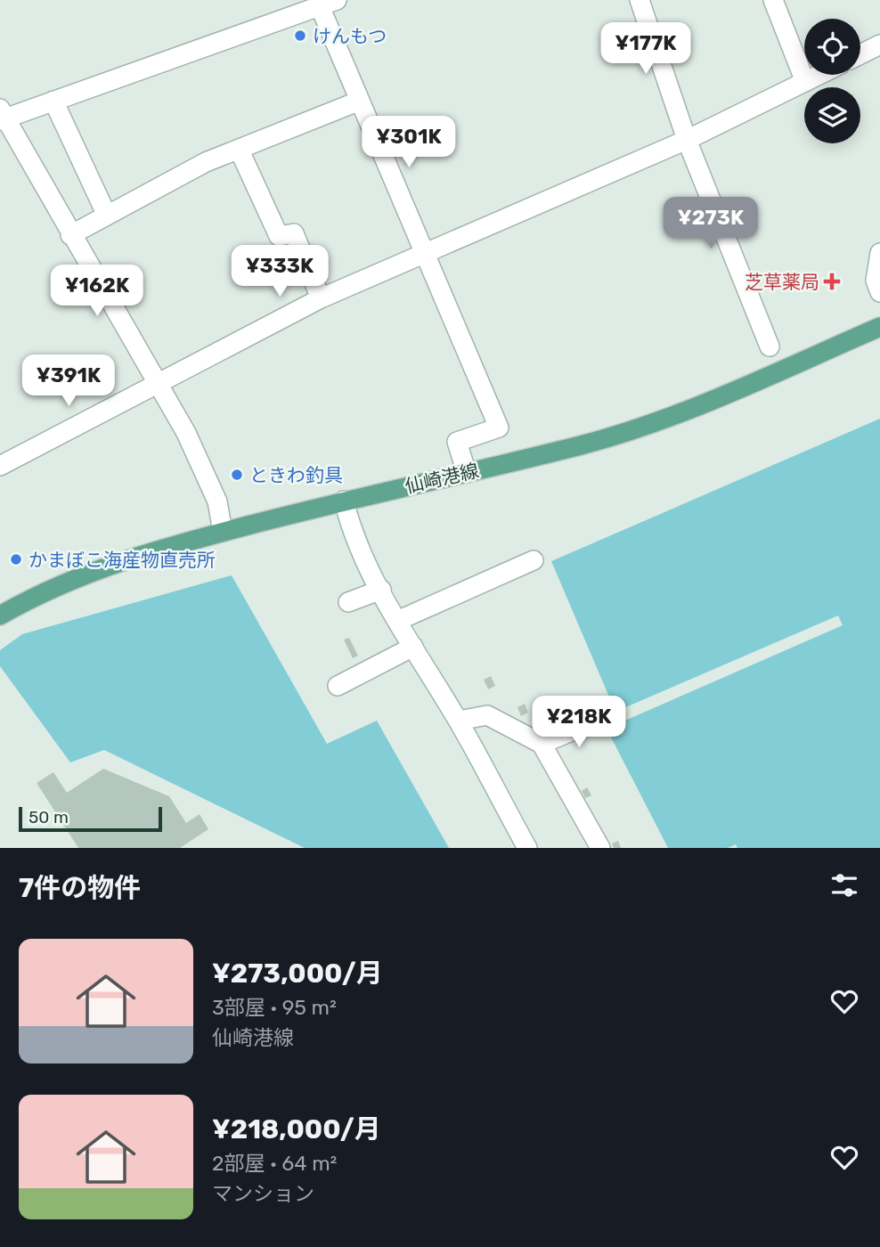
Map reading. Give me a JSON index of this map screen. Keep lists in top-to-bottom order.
{
  "streets": {
    "main road": ["仙崎港線"]
  },
  "places": {
    "other": ["けんもつ", "ときわ釣具", "かまぼこ海産物直売所"],
    "health": ["芝草薬局"]
  },
  "scale_bar": "50 m",
  "page": {
    "price": [
      "¥177K",
      "¥301K",
      "¥273K",
      "¥333K",
      "¥162K",
      "¥391K",
      "¥218K"
    ],
    "scale": "50 m",
    "heading": "7件の物件",
    "list": [
      {
        "name": "¥273,000/月",
        "note": "3部屋 · 95 m² · 仙崎港線"
      },
      {
        "name": "¥218,000/月",
        "note": "2部屋 · 64 m² · マンション"
      }
    ]
  }
}
